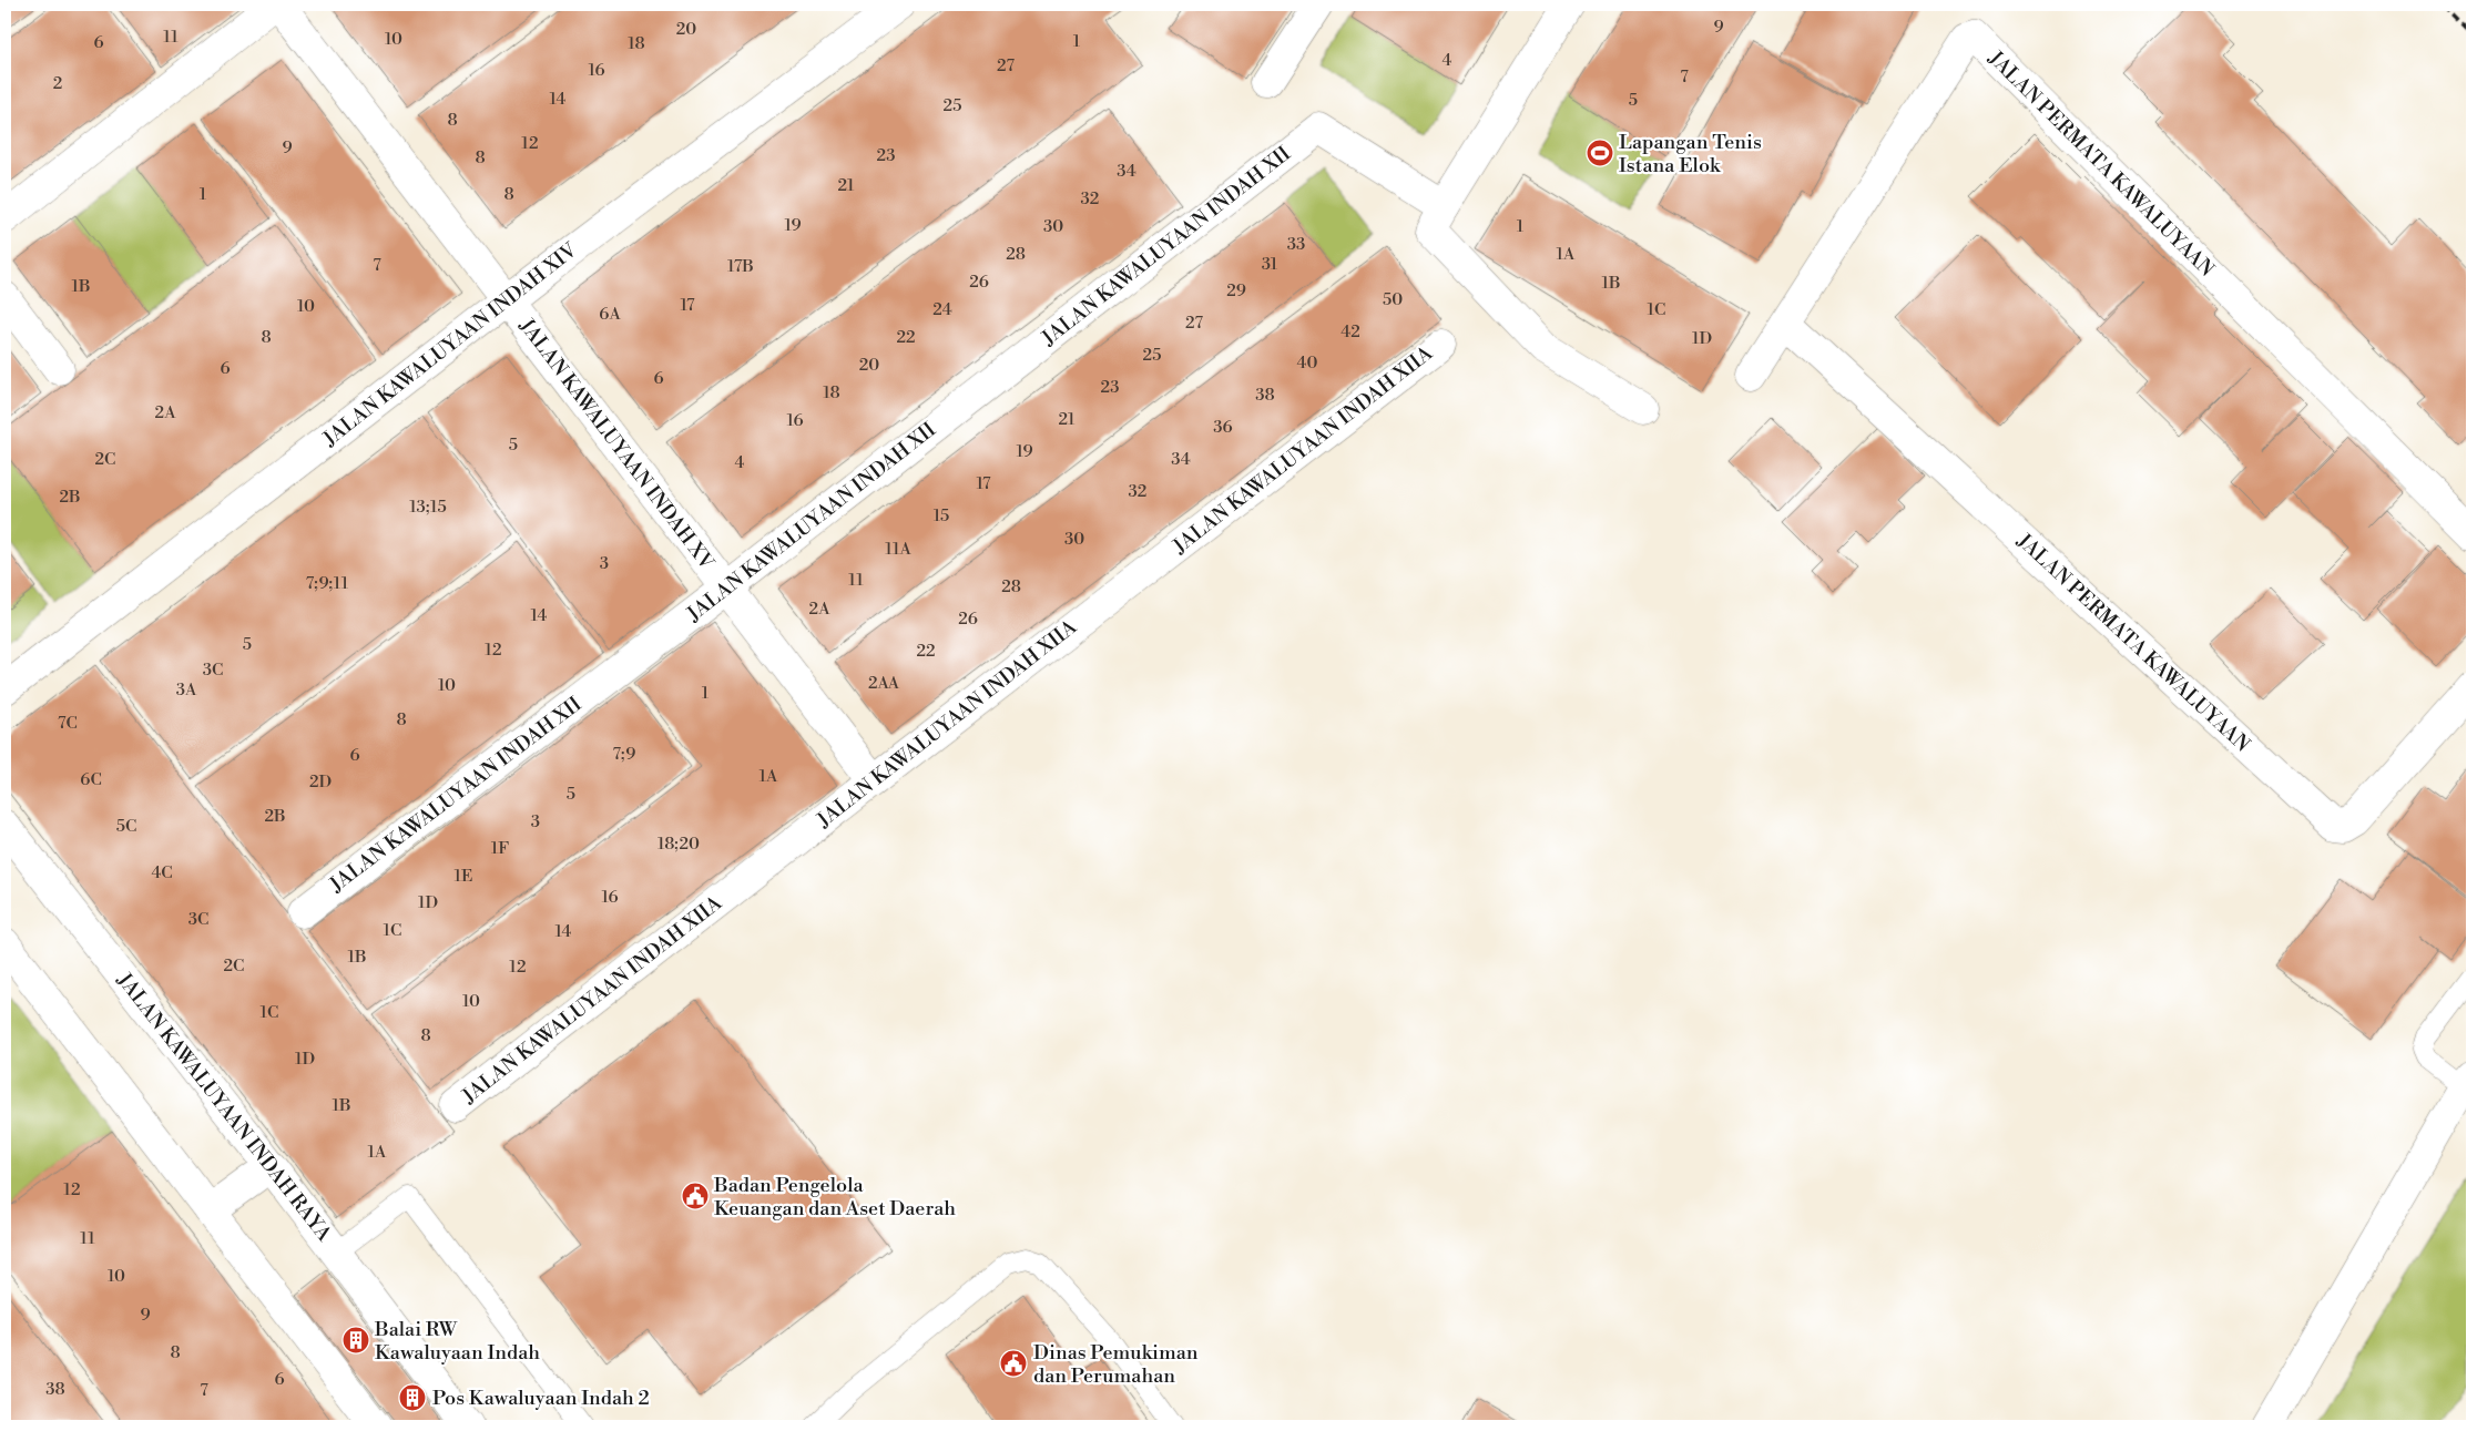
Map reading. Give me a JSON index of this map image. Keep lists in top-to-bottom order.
{
  "streets": {
    "street": [
      "JALAN PERMATA KAWALUYAAN",
      "JALAN KAWALUYAAN INDAH XII",
      "JALAN KAWALUYAAN INDAH XIV",
      "JALAN KAWALUYAAN INDAH XV",
      "JALAN KAWALUYAAN INDAH XIIA",
      "JALAN KAWALUYAAN INDAH RAYA"
    ]
  },
  "crossings": [
    ["JALAN KAWALUYAAN INDAH XII", "JALAN KAWALUYAAN INDAH XV"],
    ["JALAN KAWALUYAAN INDAH XIV", "JALAN KAWALUYAAN INDAH XV"],
    ["JALAN KAWALUYAAN INDAH XV", "JALAN KAWALUYAAN INDAH XIIA"]
  ],
  "places": {
    "sports": ["Lapangan Tenis Istana Elok"],
    "public building": ["Badan Pengelola Keuangan dan Aset Daerah", "Dinas Pemukiman dan Perumahan"],
    "building": ["Balai RW Kawaluyaan Indah", "Pos Kawaluyaan Indah 2"]
  },
  "house_numbers": [
    "9",
    "20",
    "11",
    "10",
    "1",
    "6",
    "18",
    "4",
    "27",
    "16",
    "7",
    "2",
    "14",
    "5",
    "25",
    "8",
    "12",
    "9",
    "23",
    "8",
    "34",
    "21",
    "1",
    "8",
    "32",
    "19",
    "30",
    "1",
    "33",
    "28",
    "1A",
    "31",
    "7",
    "17B",
    "26",
    "1B",
    "1B",
    "29",
    "50",
    "17",
    "10",
    "24",
    "1C",
    "6A",
    "27",
    "42",
    "8",
    "22",
    "1D",
    "25",
    "40",
    "20",
    "6",
    "6",
    "23",
    "18",
    "38",
    "2A",
    "21",
    "16",
    "36",
    "5",
    "19",
    "2C",
    "34",
    "4",
    "17",
    "32",
    "2B",
    "13;15",
    "15",
    "30",
    "11A",
    "3",
    "11",
    "7;9;11",
    "28",
    "2A",
    "14",
    "26",
    "5",
    "12",
    "22",
    "3C",
    "2AA",
    "10",
    "3A",
    "1",
    "8",
    "7C",
    "7;9",
    "6",
    "1A",
    "6C",
    "2D",
    "5",
    "2B",
    "3",
    "5C",
    "18;20",
    "1F",
    "4C",
    "1E",
    "16",
    "1D",
    "3C",
    "1C",
    "14",
    "1B",
    "2C",
    "12",
    "10",
    "1C",
    "8",
    "1D",
    "1B",
    "1A",
    "12",
    "11",
    "10",
    "9",
    "8",
    "6",
    "38",
    "7"
  ]
}
